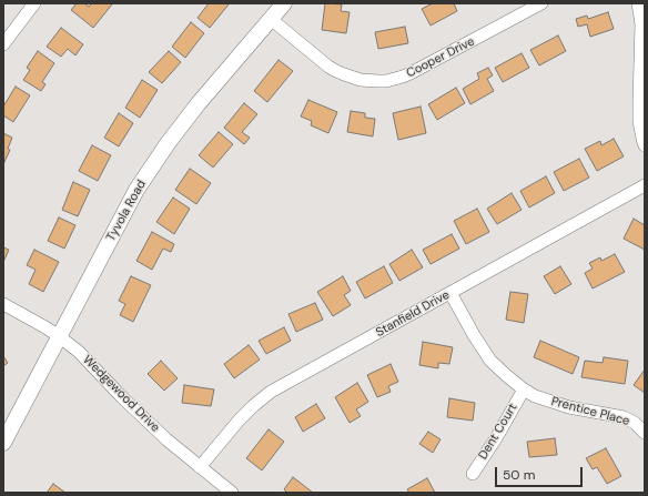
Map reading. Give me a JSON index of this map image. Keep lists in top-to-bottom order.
{
  "streets": {
    "main road": ["Tyvola Road"],
    "street": [
      "Cooper Drive",
      "Stanfield Drive",
      "Wedgewood Drive",
      "Prentice Place",
      "Dent Court"
    ]
  },
  "crossings": [
    ["Cooper Drive", "Tyvola Road"],
    ["Tyvola Road", "Wedgewood Drive"],
    ["Stanfield Drive", "Wedgewood Drive"],
    ["Stanfield Drive", "Prentice Place"],
    ["Prentice Place", "Dent Court"]
  ],
  "scale_bar": "50 m"
}
